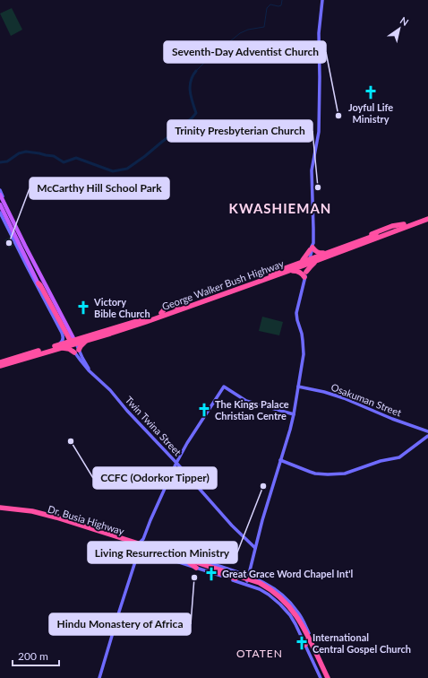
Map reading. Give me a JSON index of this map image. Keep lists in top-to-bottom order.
{
  "streets": {
    "highway": ["George Walker Bush Highway", "Dr. Busia Highway"],
    "street": ["Osakuman Street", "Twin Twina Street"]
  },
  "crossings": [
    ["George Walker Bush Highway", "Twin Twina Street"]
  ],
  "districts": ["KWASHIEMAN", "OTATEN"],
  "places": {
    "church": [
      "Joyful Life Ministry",
      "Victory Bible Church",
      "The Kings Palace Christian Centre",
      "Great Grace Word Chapel Int'l",
      "International Central Gospel Church"
    ],
    "other": [
      "Seventh-Day Adventist Church",
      "Trinity Presbyterian Church",
      "McCarthy Hill School Park",
      "CCFC (Odorkor Tipper)",
      "Living Resurrection Ministry",
      "Hindu Monastery of Africa"
    ]
  },
  "scale_bar": "200 m",
  "north": "top right"
}
